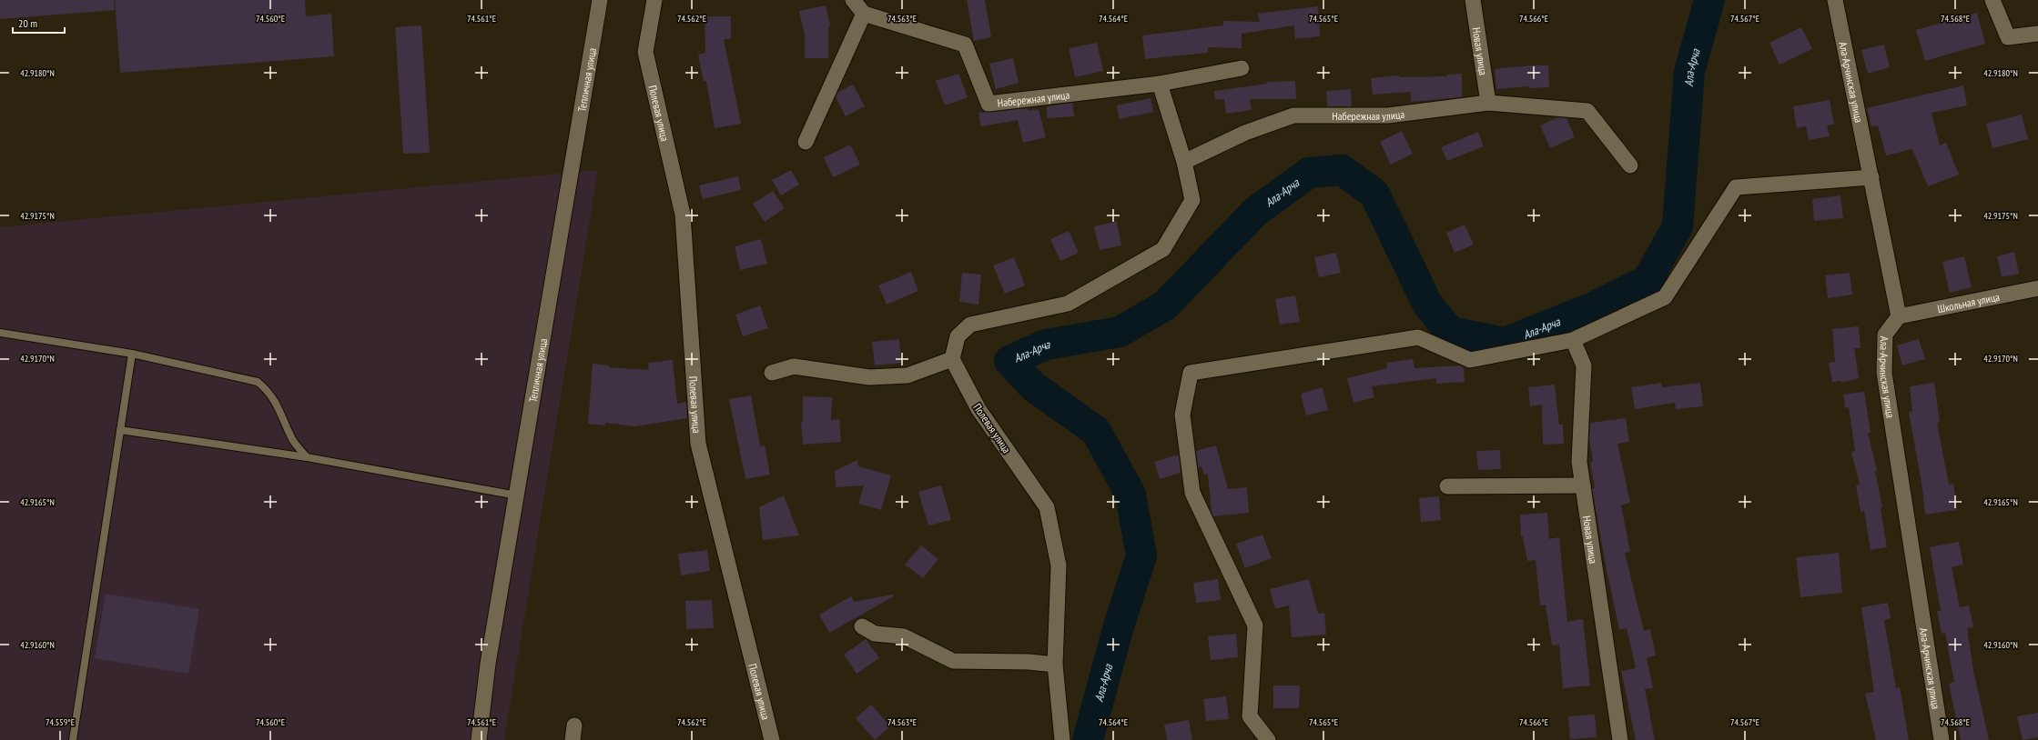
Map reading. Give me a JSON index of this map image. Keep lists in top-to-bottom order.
{
  "streets": {
    "street": [
      "Новая улица",
      "Тепличная улица",
      "Ала-Арчинская улица",
      "Набережная улица",
      "Полевая улица",
      "Школьная улица"
    ]
  },
  "crossings": [
    ["Новая улица", "Набережная улица"],
    ["Ала-Арчинская улица", "Школьная улица"]
  ],
  "water": ["Ала-Арча"],
  "scale_bar": "20 m",
  "coordinates": [
    "74.560°E",
    "74.561°E",
    "74.562°E",
    "74.563°E",
    "74.564°E",
    "74.565°E",
    "74.566°E",
    "74.567°E",
    "74.568°E",
    "42.9180°N",
    "42.9175°N",
    "42.9170°N",
    "42.9165°N",
    "42.9160°N",
    "74.559°E"
  ]
}
